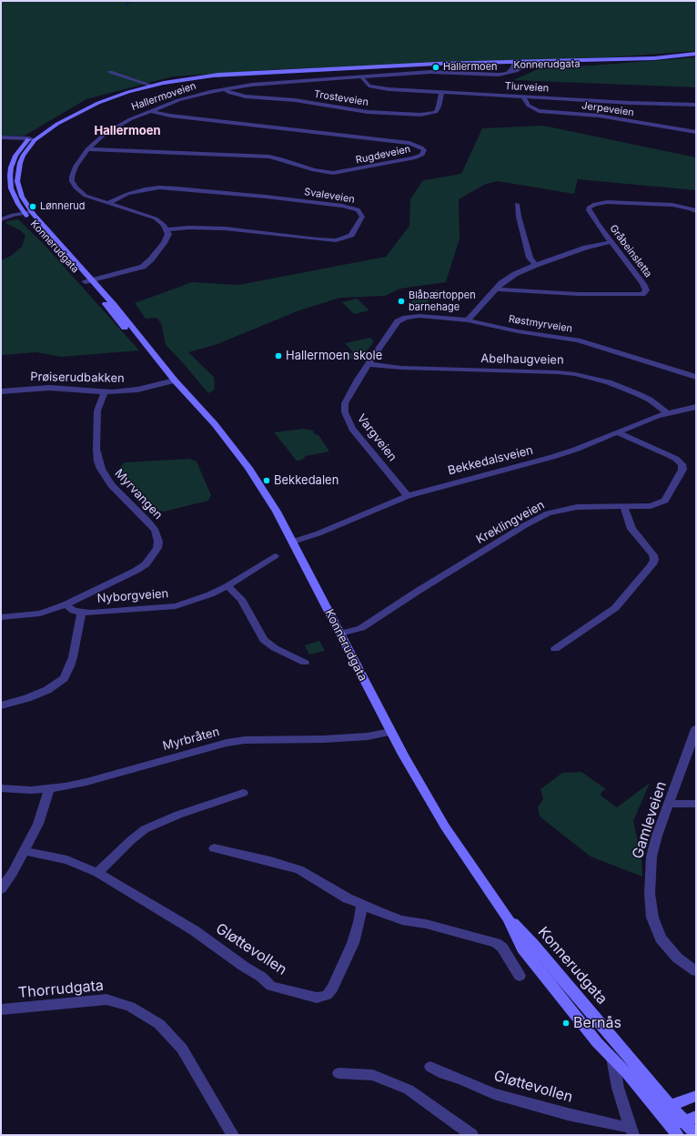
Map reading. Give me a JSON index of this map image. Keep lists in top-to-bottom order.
{
  "streets": {
    "main road": ["Konnerudgata"],
    "street": [
      "Tiurveien",
      "Hallermoveien",
      "Trosteveien",
      "Jerpeveien",
      "Rugdeveien",
      "Svaleveien",
      "Gråbeinsletta",
      "Røstmyrveien",
      "Abelhaugveien",
      "Prøiserudbakken",
      "Vargveien",
      "Bekkedalsveien",
      "Myrvangen",
      "Kreklingveien",
      "Nyborgveien",
      "Myrbråten",
      "Gamleveien",
      "Gløttevollen",
      "Thorrudgata"
    ]
  },
  "crossings": [
    ["Konnerudgata", "Hallermoveien"],
    ["Konnerudgata", "Prøiserudbakken"],
    ["Konnerudgata", "Bekkedalsveien"],
    ["Konnerudgata", "Kreklingveien"],
    ["Konnerudgata", "Myrbråten"],
    ["Tiurveien", "Hallermoveien"],
    ["Tiurveien", "Trosteveien"],
    ["Tiurveien", "Jerpeveien"],
    ["Hallermoveien", "Trosteveien"],
    ["Hallermoveien", "Rugdeveien"],
    ["Hallermoveien", "Svaleveien"],
    ["Røstmyrveien", "Vargveien"],
    ["Abelhaugveien", "Vargveien"],
    ["Abelhaugveien", "Bekkedalsveien"],
    ["Prøiserudbakken", "Myrvangen"],
    ["Vargveien", "Bekkedalsveien"],
    ["Bekkedalsveien", "Kreklingveien"]
  ],
  "districts": ["Hallermoen"],
  "places": [
    "Hallermoen",
    "Lønnerud",
    "Blåbærtoppen barnehage",
    "Hallermoen skole",
    "Bekkedalen",
    "Bernås"
  ]
}
